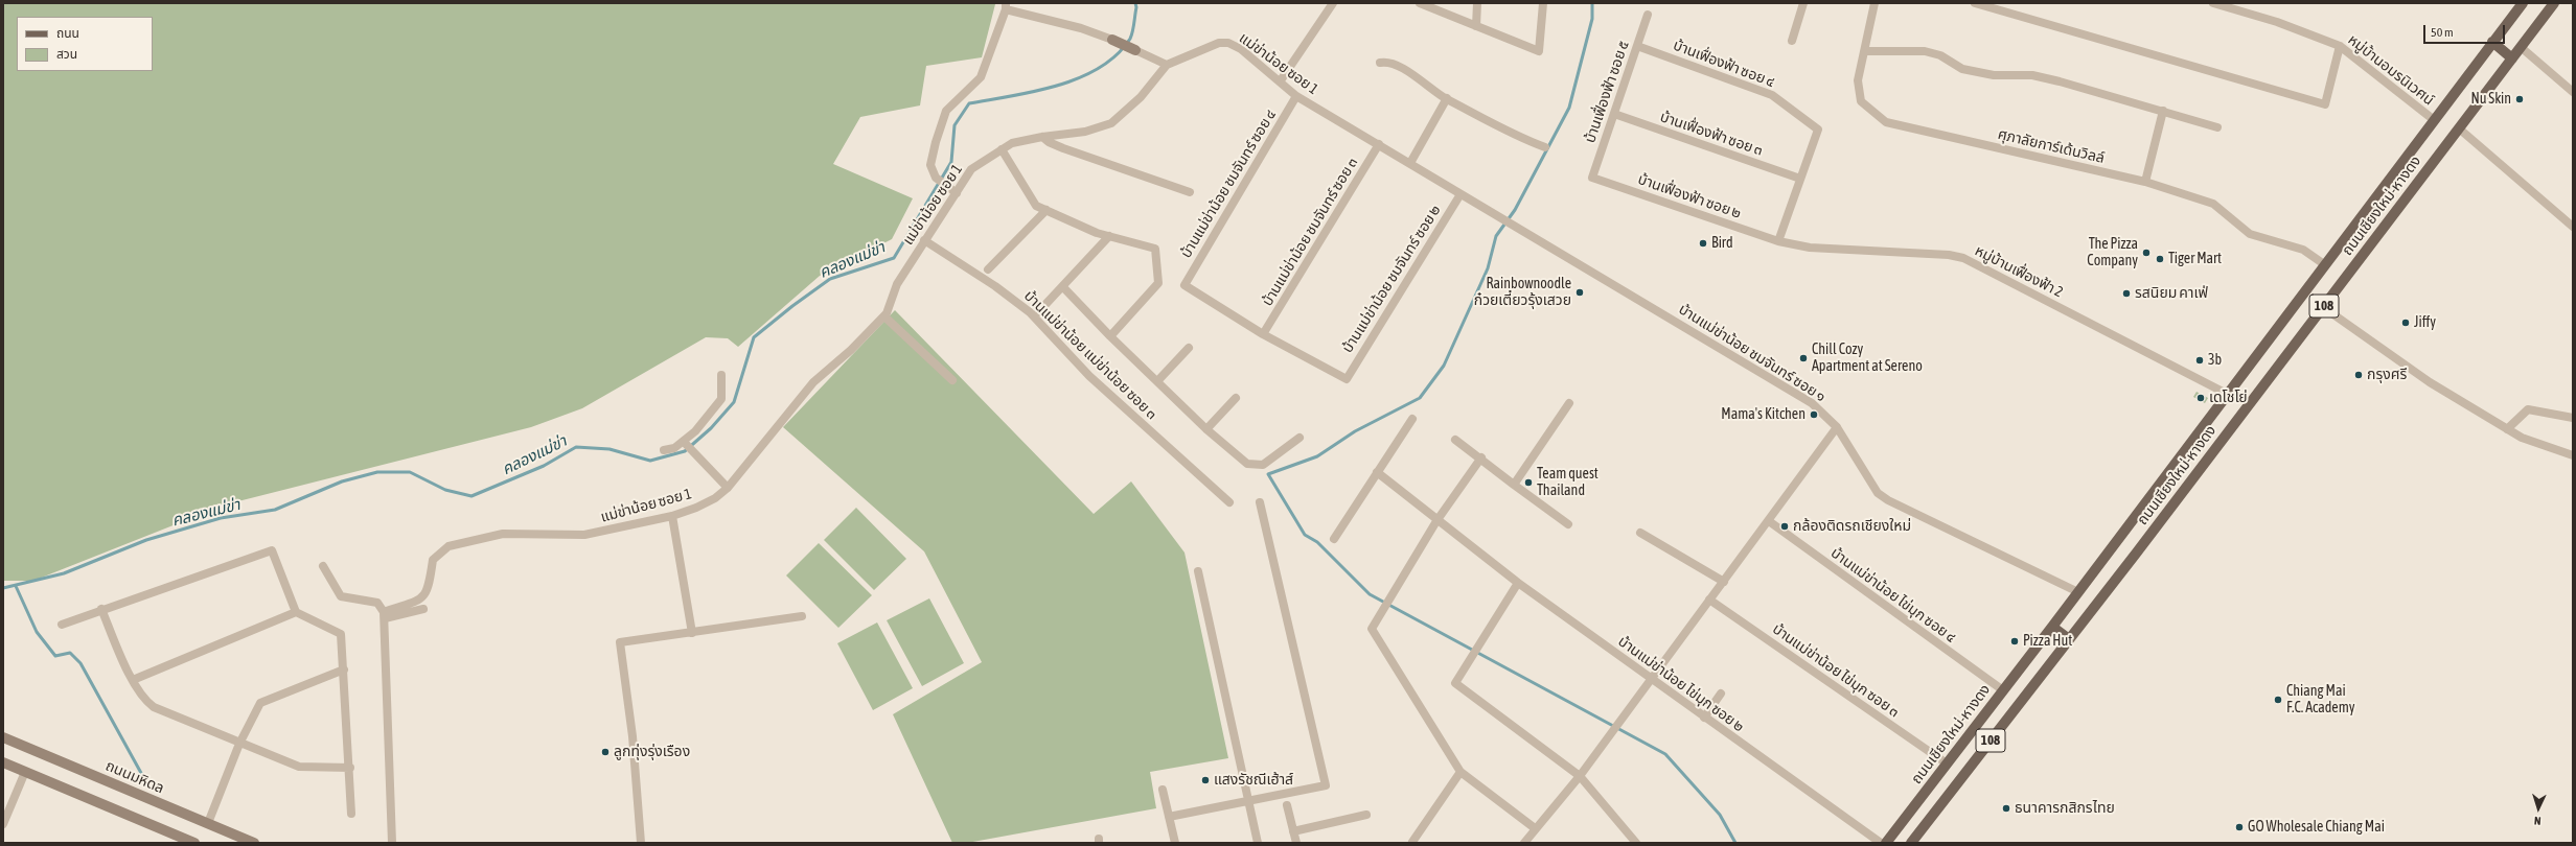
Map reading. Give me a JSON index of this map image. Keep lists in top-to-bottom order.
{
  "streets": {
    "main road": ["ถนนเชียงใหม่-หางดง", "108", "ถนนมหิดล"],
    "street": [
      "แม่ข่าน้อย ซอย 1",
      "บ้านเฟื่องฟ้า ซอย ๔",
      "หมู่บ้านอมรนิเวศน์",
      "บ้านเฟื่องฟ้า ซอย ๕",
      "บ้านเฟื่องฟ้า ซอย ๓",
      "ศุภาลัยการ์เด้นวิลล์",
      "บ้านแม่ข่าน้อย ชมจันทร์ ซอย ๔",
      "บ้านเฟื่องฟ้า ซอย ๒",
      "บ้านแม่ข่าน้อย ชมจันทร์ ซอย ๓",
      "หมู่บ้านเฟื่องฟ้า 2",
      "บ้านแม่ข่าน้อย ชมจันทร์ ซอย ๒",
      "บ้านแม่ข่าน้อย ชมจันทร์ ซอย ๑",
      "บ้านแม่ข่าน้อย แม่ข่าน้อย ซอย ๓",
      "บ้านแม่ข่าน้อย ไข่มุก ซอย ๔",
      "บ้านแม่ข่าน้อย ไข่มุก ซอย ๓",
      "บ้านแม่ข่าน้อย ไข่มุก ซอย ๒"
    ]
  },
  "crossings": [
    ["แม่ข่าน้อย ซอย 1", "บ้านแม่ข่าน้อย ชมจันทร์ ซอย ๔"],
    ["แม่ข่าน้อย ซอย 1", "บ้านแม่ข่าน้อย ชมจันทร์ ซอย ๓"],
    ["แม่ข่าน้อย ซอย 1", "บ้านแม่ข่าน้อย ชมจันทร์ ซอย ๒"],
    ["แม่ข่าน้อย ซอย 1", "บ้านแม่ข่าน้อย ชมจันทร์ ซอย ๑"],
    ["แม่ข่าน้อย ซอย 1", "บ้านแม่ข่าน้อย แม่ข่าน้อย ซอย ๓"],
    ["บ้านเฟื่องฟ้า ซอย ๔", "บ้านเฟื่องฟ้า ซอย ๕"],
    ["บ้านเฟื่องฟ้า ซอย ๔", "บ้านเฟื่องฟ้า ซอย ๓"],
    ["หมู่บ้านอมรนิเวศน์", "ถนนเชียงใหม่-หางดง"],
    ["บ้านเฟื่องฟ้า ซอย ๕", "บ้านเฟื่องฟ้า ซอย ๓"],
    ["บ้านเฟื่องฟ้า ซอย ๕", "บ้านเฟื่องฟ้า ซอย ๒"],
    ["ศุภาลัยการ์เด้นวิลล์", "ถนนเชียงใหม่-หางดง"],
    ["บ้านแม่ข่าน้อย ชมจันทร์ ซอย ๔", "บ้านแม่ข่าน้อย ชมจันทร์ ซอย ๓"],
    ["บ้านแม่ข่าน้อย ชมจันทร์ ซอย ๔", "บ้านแม่ข่าน้อย ชมจันทร์ ซอย ๒"],
    ["บ้านเฟื่องฟ้า ซอย ๒", "หมู่บ้านเฟื่องฟ้า 2"],
    ["ถนนเชียงใหม่-หางดง", "หมู่บ้านเฟื่องฟ้า 2"],
    ["ถนนเชียงใหม่-หางดง", "บ้านแม่ข่าน้อย ชมจันทร์ ซอย ๑"],
    ["ถนนเชียงใหม่-หางดง", "บ้านแม่ข่าน้อย ไข่มุก ซอย ๔"],
    ["ถนนเชียงใหม่-หางดง", "บ้านแม่ข่าน้อย ไข่มุก ซอย ๓"],
    ["บ้านแม่ข่าน้อย ชมจันทร์ ซอย ๓", "บ้านแม่ข่าน้อย ชมจันทร์ ซอย ๒"]
  ],
  "water": ["คลองแม่ข่า"],
  "places": [
    "Nu Skin",
    "Bird",
    "The Pizza Company",
    "Tiger Mart",
    "Rainbownoodle ก๋วยเตี๋ยวรุ้งเสวย",
    "รสนิยม คาเฟ่",
    "Jiffy",
    "Chill Cozy Apartment at Sereno",
    "3b",
    "กรุงศรี",
    "เดโชโย่",
    "Mama's Kitchen",
    "Team quest Thailand",
    "กล้องติดรถเชียงใหม่",
    "Pizza Hut",
    "Chiang Mai F.C. Academy",
    "ลูกทุ่งรุ่งเรือง",
    "แสงรัชณีเฮ้าส์",
    "ธนาคารกสิกรไทย",
    "GO Wholesale Chiang Mai"
  ],
  "legend": ["ถนน", "สวน"],
  "scale_bar": "50 m",
  "north": "bottom"
}
